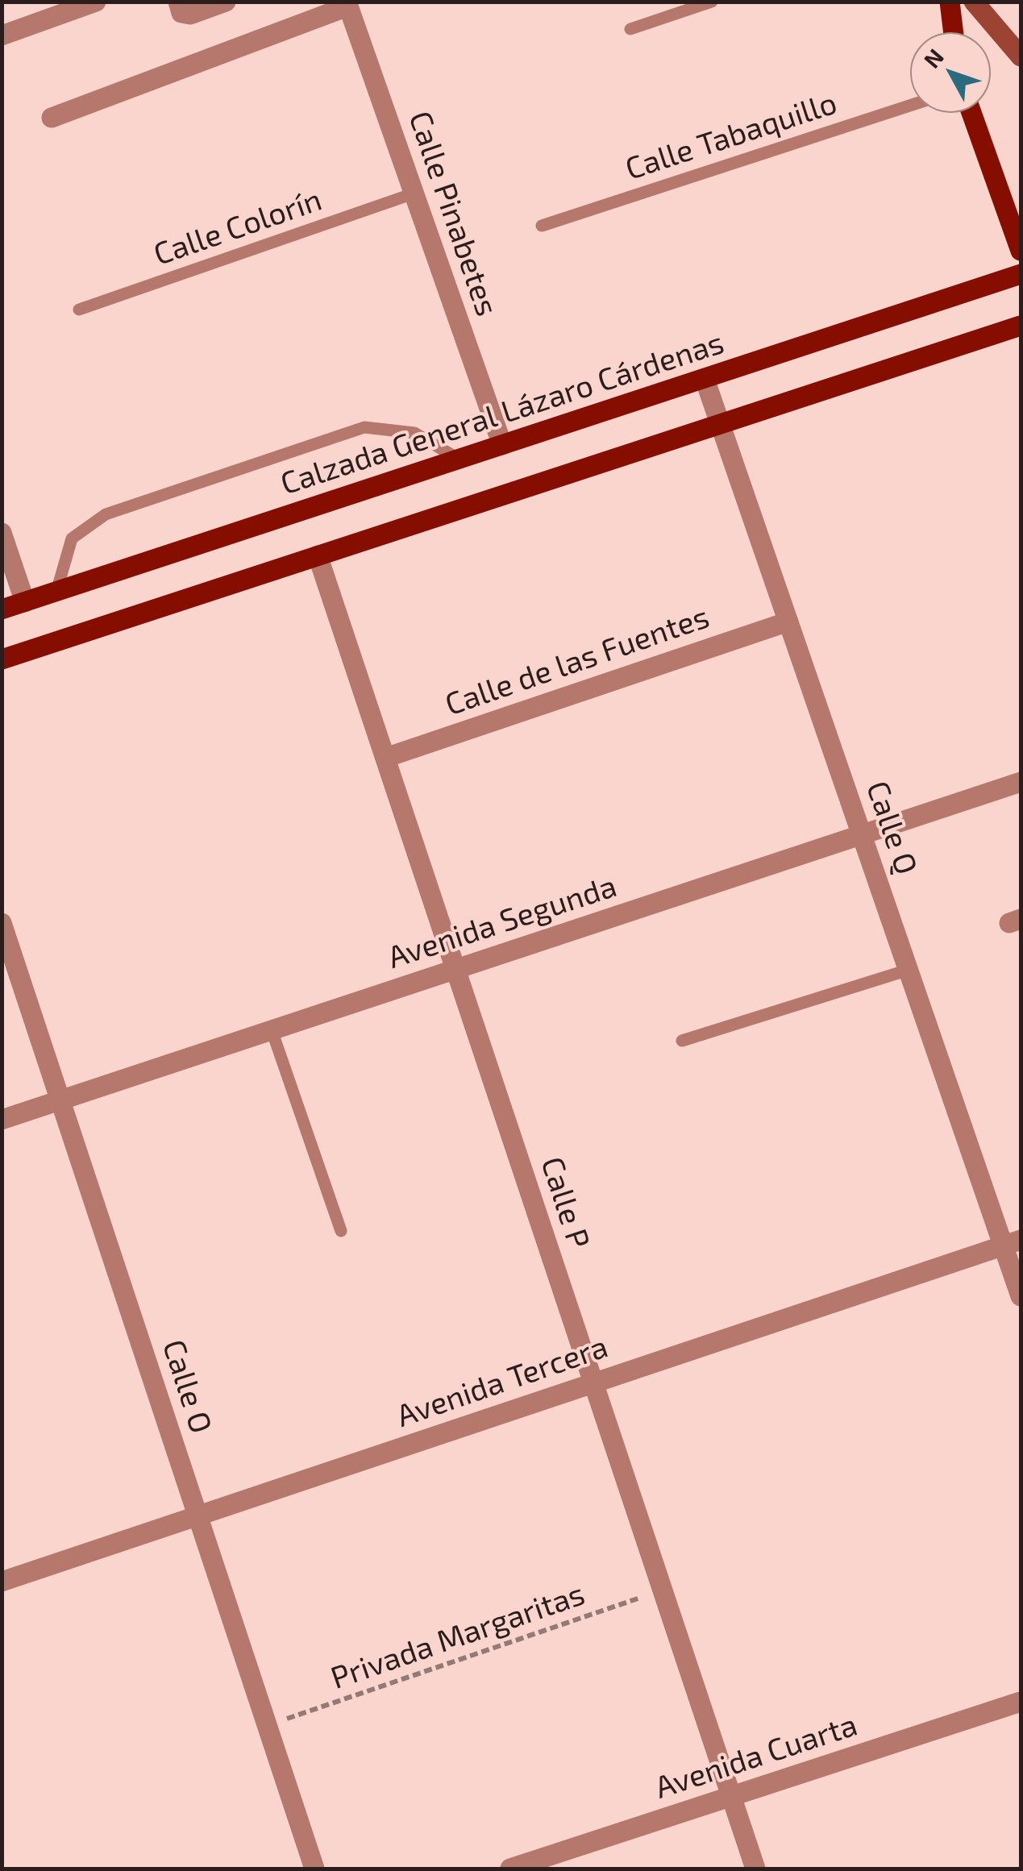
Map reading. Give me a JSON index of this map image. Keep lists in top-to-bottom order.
{
  "streets": {
    "main road": ["Calzada General Lázaro Cárdenas"],
    "street": [
      "Calle Pinabetes",
      "Calle de las Fuentes",
      "Calle Q",
      "Avenida Segunda",
      "Calle P",
      "Avenida Tercera",
      "Calle O",
      "Avenida Cuarta"
    ],
    "lane": ["Calle Tabaquillo", "Calle Colorín"],
    "path": ["Privada Margaritas"]
  },
  "crossings": [
    ["Calle Pinabetes", "Calle Colorín"],
    ["Calle Pinabetes", "Calzada General Lázaro Cárdenas"],
    ["Calzada General Lázaro Cárdenas", "Calle Q"],
    ["Calle de las Fuentes", "Calle Q"],
    ["Calle de las Fuentes", "Calle P"],
    ["Calle Q", "Avenida Segunda"],
    ["Calle Q", "Avenida Tercera"],
    ["Avenida Segunda", "Calle P"],
    ["Avenida Segunda", "Calle O"],
    ["Calle P", "Avenida Tercera"],
    ["Calle P", "Privada Margaritas"],
    ["Calle P", "Avenida Cuarta"],
    ["Avenida Tercera", "Calle O"],
    ["Calle O", "Privada Margaritas"]
  ],
  "north": "top left"
}
